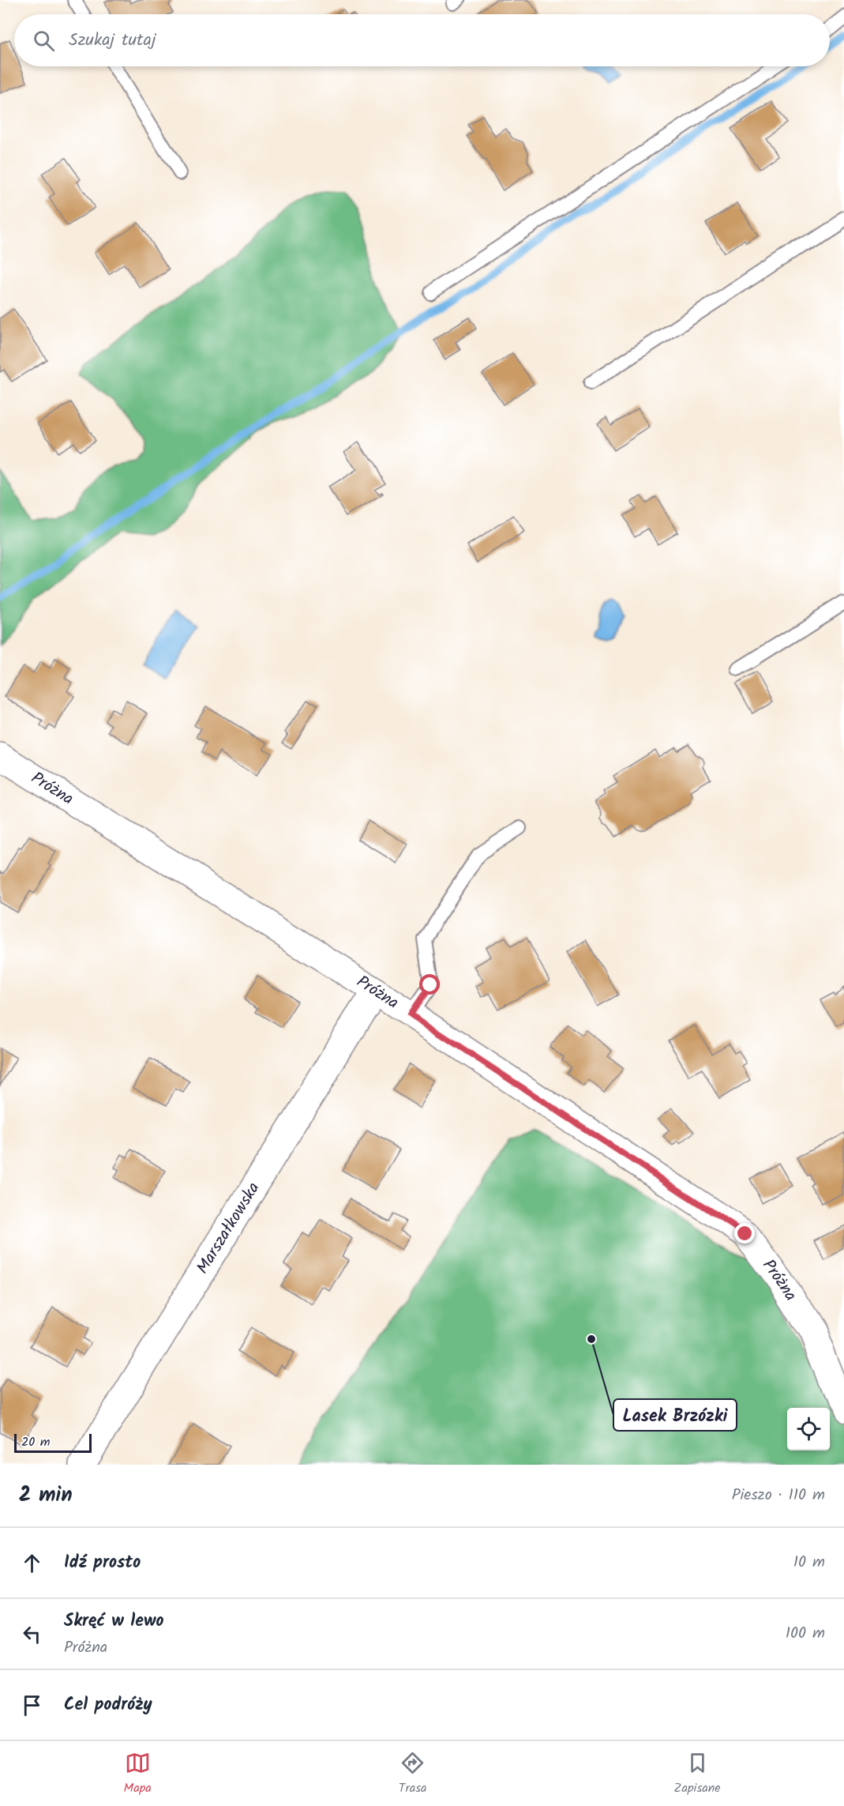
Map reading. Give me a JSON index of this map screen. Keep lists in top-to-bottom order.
{
  "streets": {
    "street": ["Próżna", "Marszałkowska"]
  },
  "crossings": [
    ["Próżna", "Marszałkowska"]
  ],
  "places": ["Lasek Brzózki"],
  "scale_bar": "20 m",
  "page": {
    "search": "Szukaj tutaj",
    "scale": "20 m",
    "heading": ["2 min", "Pieszo · 110 m"],
    "list": [
      ["Idź prosto", "10 m"],
      ["Skręć w lewo", "Próżna", "100 m"],
      "Cel podróży"
    ],
    "nav": ["Mapa", "Trasa", "Zapisane"]
  }
}
